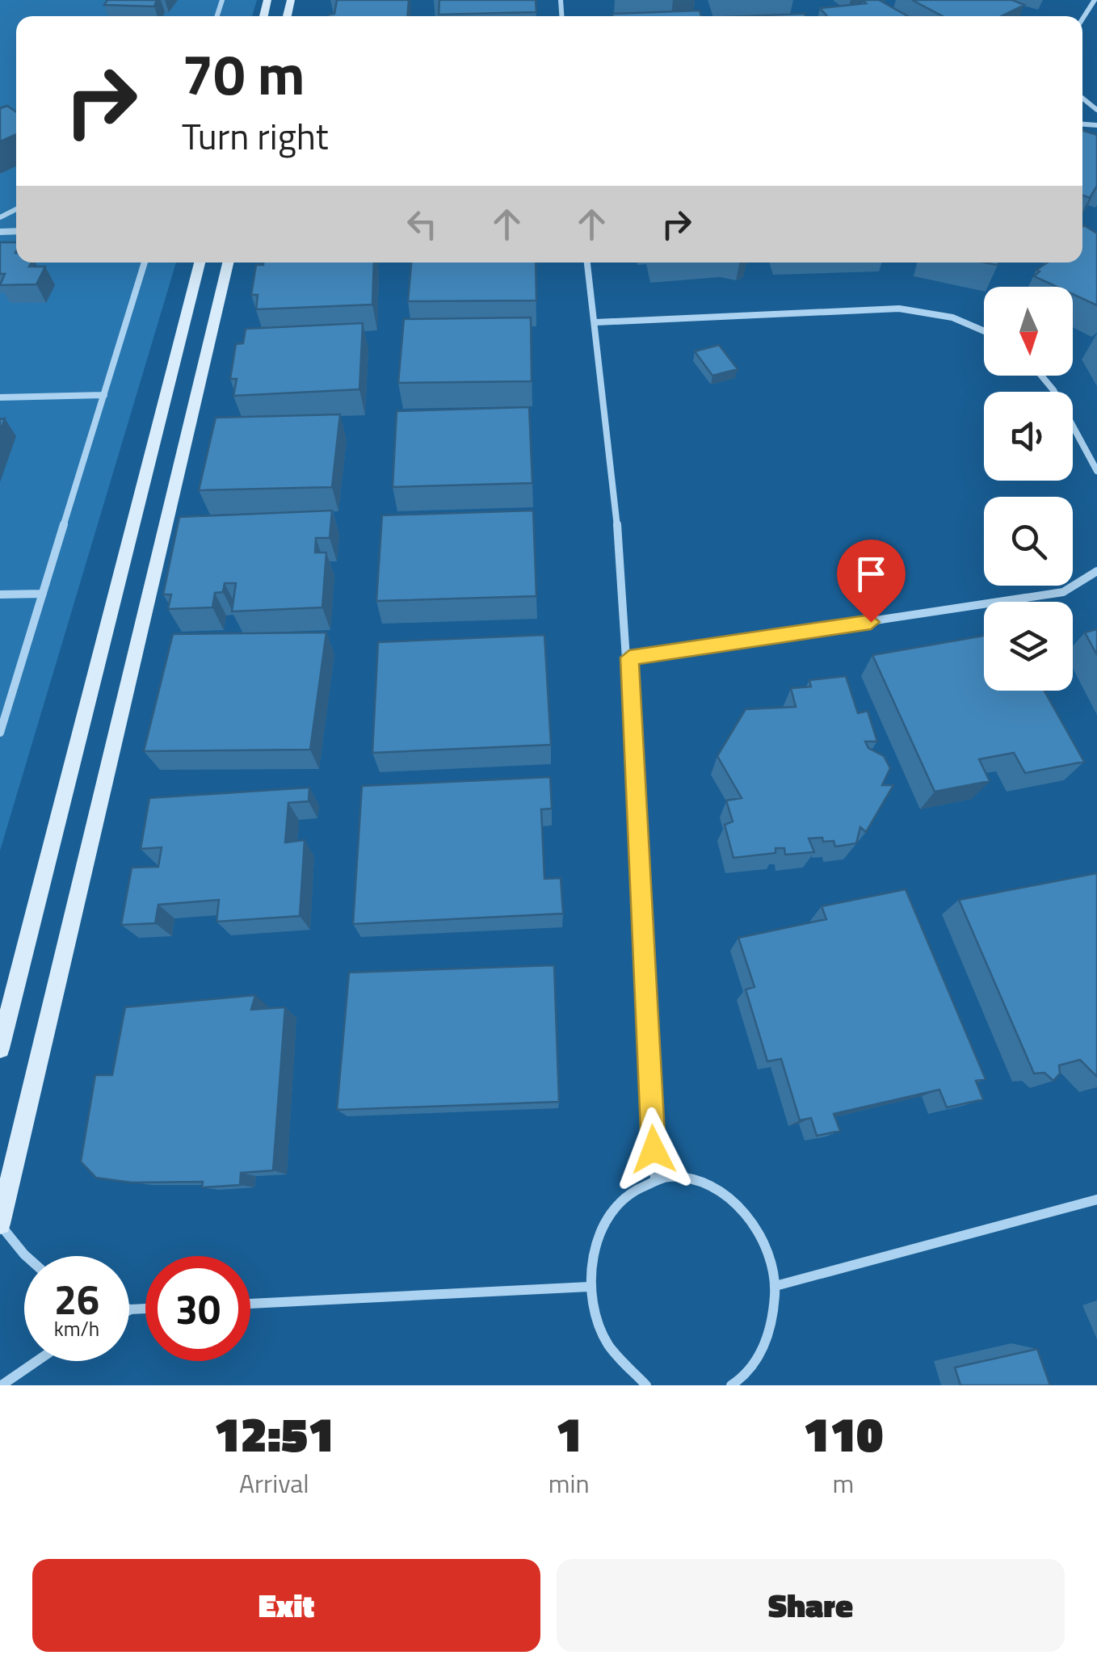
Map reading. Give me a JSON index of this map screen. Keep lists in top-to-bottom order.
{
  "north": "bottom",
  "page": {
    "turn": ["70 m", "Turn right"],
    "speed": "26 km/h",
    "limit": "30",
    "eta": [
      "12:51",
      "Arrival",
      "1",
      "min",
      "110",
      "m"
    ],
    "buttons": ["Exit", "Share"]
  }
}
